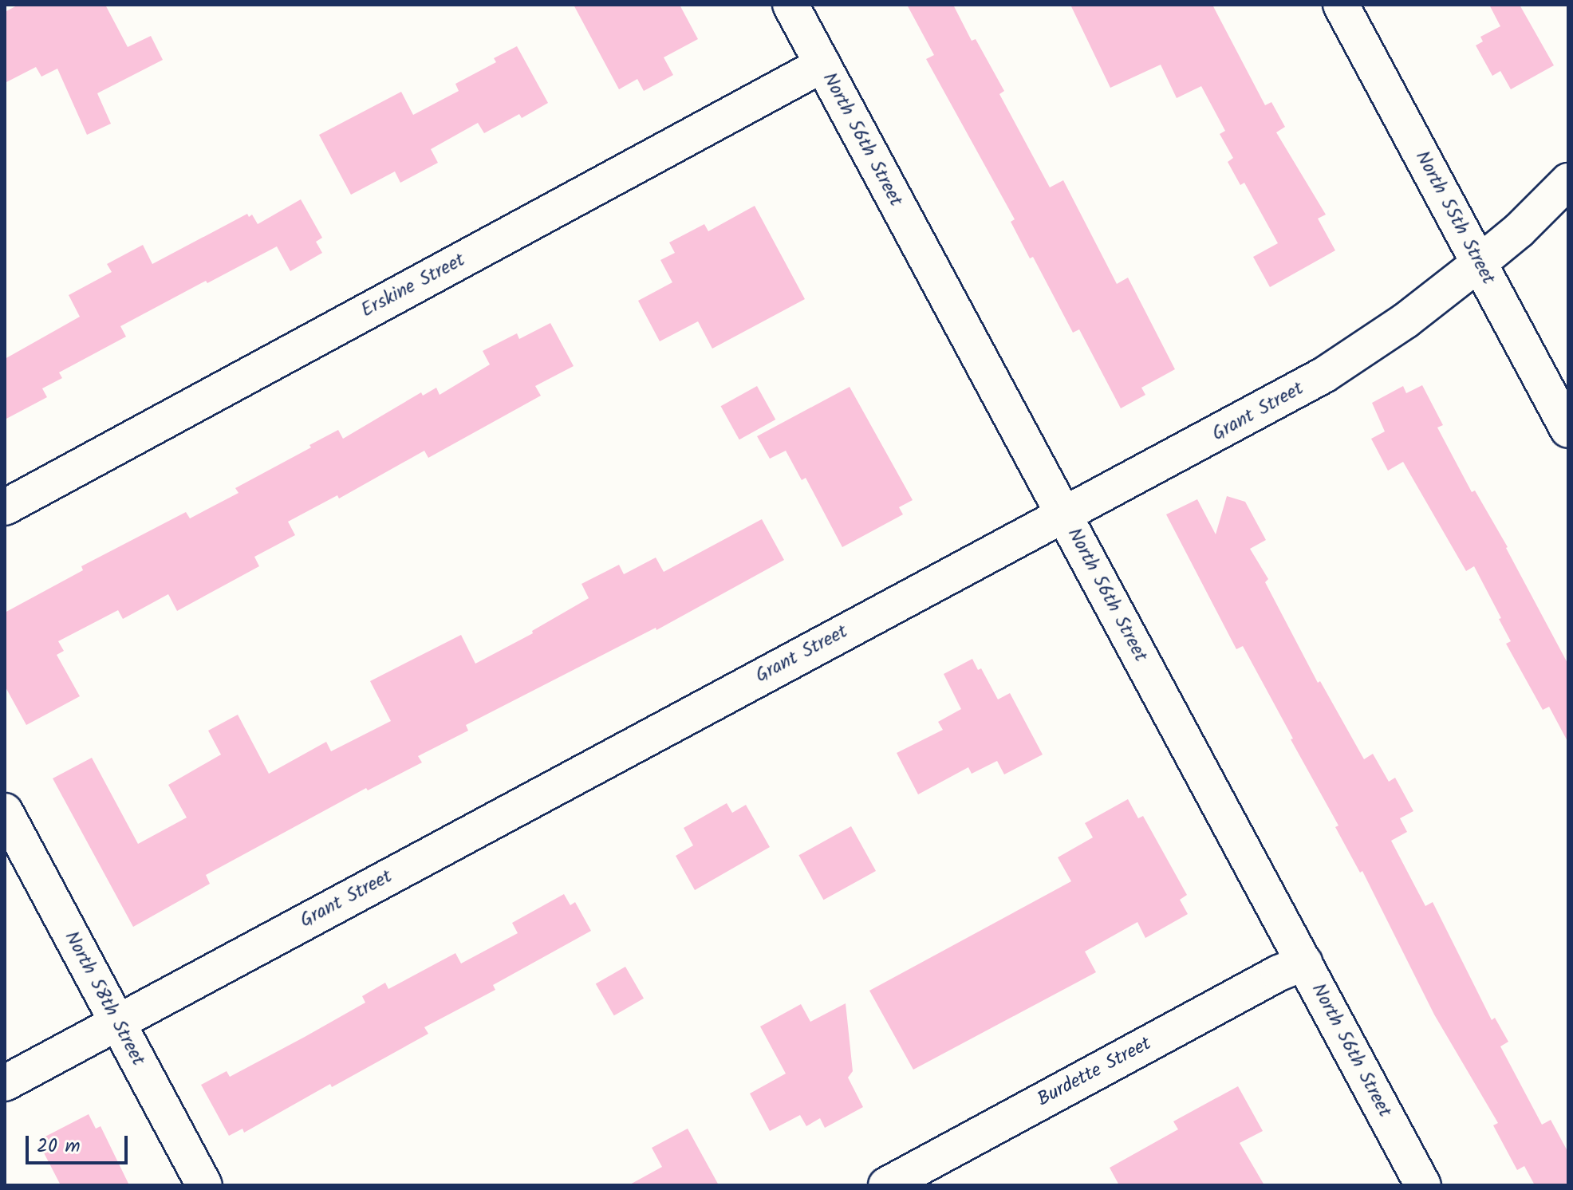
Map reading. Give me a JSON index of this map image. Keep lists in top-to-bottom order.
{
  "streets": {
    "street": [
      "North 56th Street",
      "North 55th Street",
      "Erskine Street",
      "Grant Street",
      "North 58th Street",
      "Burdette Street"
    ]
  },
  "crossings": [
    ["North 56th Street", "Erskine Street"],
    ["North 56th Street", "Grant Street"],
    ["North 56th Street", "Burdette Street"],
    ["North 55th Street", "Grant Street"],
    ["Grant Street", "North 58th Street"]
  ],
  "scale_bar": "20 m"
}
